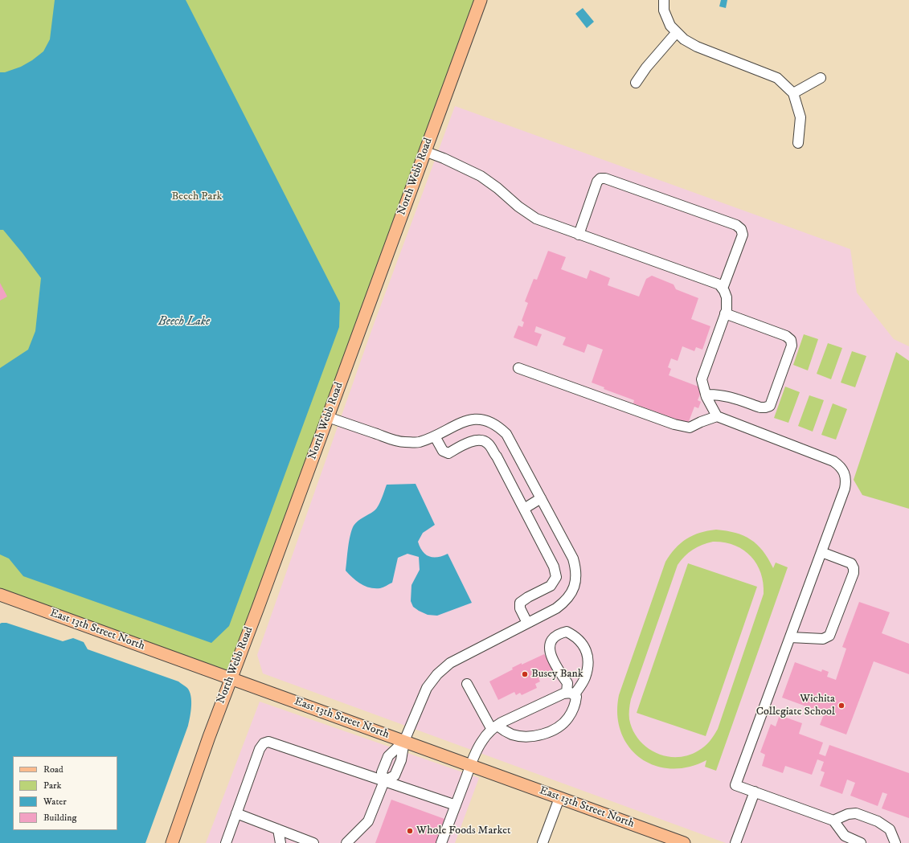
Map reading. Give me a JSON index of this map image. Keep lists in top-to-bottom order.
{
  "streets": {
    "main road": ["North Webb Road", "East 13th Street North"]
  },
  "crossings": [
    ["North Webb Road", "East 13th Street North"]
  ],
  "water": ["Beech Lake"],
  "parks": ["Beech Park"],
  "places": ["Busey Bank", "Wichita Collegiate School", "Whole Foods Market"],
  "legend": [
    "Road",
    "Park",
    "Water",
    "Building"
  ]
}
